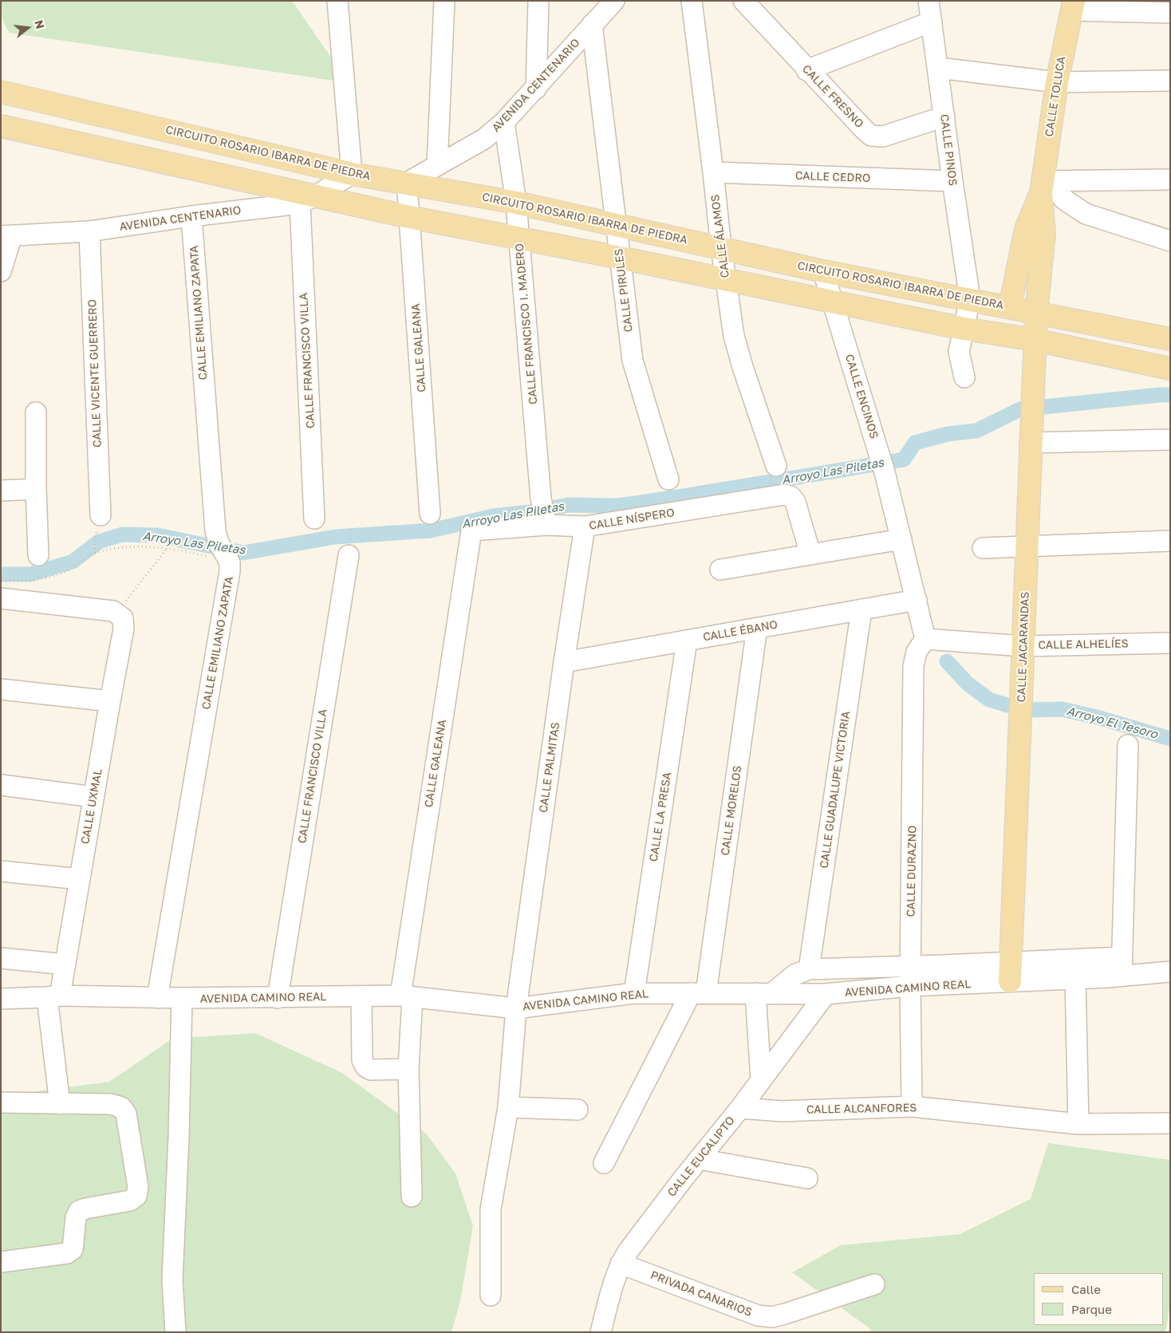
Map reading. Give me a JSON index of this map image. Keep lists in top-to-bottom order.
{
  "streets": {
    "main road": ["CALLE TOLUCA", "CIRCUITO ROSARIO IBARRA DE PIEDRA", "CALLE JACARANDAS"],
    "street": [
      "AVENIDA CENTENARIO",
      "CALLE FRESNO",
      "CALLE PINOS",
      "CALLE CEDRO",
      "CALLE ÁLAMOS",
      "CALLE PIRULES",
      "CALLE EMILIANO ZAPATA",
      "CALLE FRANCISCO I. MADERO",
      "CALLE GALEANA",
      "CALLE FRANCISCO VILLA",
      "CALLE VICENTE GUERRERO",
      "CALLE ENCINOS",
      "CALLE NÍSPERO",
      "CALLE ÉBANO",
      "CALLE ALHELÍES",
      "CALLE PALMITAS",
      "CALLE GUADALUPE VICTORIA",
      "CALLE UXMAL",
      "CALLE MORELOS",
      "CALLE LA PRESA",
      "CALLE DURAZNO",
      "AVENIDA CAMINO REAL",
      "CALLE ALCANFORES",
      "CALLE EUCALIPTO",
      "PRIVADA CANARIOS"
    ]
  },
  "crossings": [
    ["AVENIDA CENTENARIO", "CIRCUITO ROSARIO IBARRA DE PIEDRA"],
    ["AVENIDA CENTENARIO", "CALLE PIRULES"],
    ["AVENIDA CENTENARIO", "CALLE EMILIANO ZAPATA"],
    ["AVENIDA CENTENARIO", "CALLE FRANCISCO I. MADERO"],
    ["AVENIDA CENTENARIO", "CALLE GALEANA"],
    ["AVENIDA CENTENARIO", "CALLE FRANCISCO VILLA"],
    ["AVENIDA CENTENARIO", "CALLE VICENTE GUERRERO"],
    ["CALLE FRESNO", "CALLE PINOS"],
    ["CALLE TOLUCA", "CIRCUITO ROSARIO IBARRA DE PIEDRA"],
    ["CALLE TOLUCA", "CALLE JACARANDAS"],
    ["CALLE PINOS", "CIRCUITO ROSARIO IBARRA DE PIEDRA"],
    ["CALLE PINOS", "CALLE CEDRO"],
    ["CIRCUITO ROSARIO IBARRA DE PIEDRA", "CALLE ÁLAMOS"],
    ["CIRCUITO ROSARIO IBARRA DE PIEDRA", "CALLE PIRULES"],
    ["CIRCUITO ROSARIO IBARRA DE PIEDRA", "CALLE FRANCISCO I. MADERO"],
    ["CIRCUITO ROSARIO IBARRA DE PIEDRA", "CALLE GALEANA"],
    ["CIRCUITO ROSARIO IBARRA DE PIEDRA", "CALLE ENCINOS"],
    ["CIRCUITO ROSARIO IBARRA DE PIEDRA", "CALLE JACARANDAS"],
    ["CALLE CEDRO", "CALLE ÁLAMOS"],
    ["CALLE EMILIANO ZAPATA", "AVENIDA CAMINO REAL"],
    ["CALLE FRANCISCO I. MADERO", "CALLE NÍSPERO"],
    ["CALLE GALEANA", "CALLE NÍSPERO"],
    ["CALLE GALEANA", "AVENIDA CAMINO REAL"],
    ["CALLE FRANCISCO VILLA", "AVENIDA CAMINO REAL"],
    ["CALLE ENCINOS", "CALLE ÉBANO"],
    ["CALLE ENCINOS", "CALLE ALHELÍES"],
    ["CALLE ENCINOS", "CALLE DURAZNO"],
    ["CALLE NÍSPERO", "CALLE PALMITAS"],
    ["CALLE ÉBANO", "CALLE PALMITAS"],
    ["CALLE ÉBANO", "CALLE GUADALUPE VICTORIA"],
    ["CALLE ÉBANO", "CALLE MORELOS"],
    ["CALLE ÉBANO", "CALLE LA PRESA"],
    ["CALLE ALHELÍES", "CALLE JACARANDAS"],
    ["CALLE ALHELÍES", "CALLE DURAZNO"],
    ["CALLE JACARANDAS", "AVENIDA CAMINO REAL"],
    ["CALLE PALMITAS", "AVENIDA CAMINO REAL"],
    ["CALLE UXMAL", "AVENIDA CAMINO REAL"],
    ["CALLE MORELOS", "AVENIDA CAMINO REAL"],
    ["CALLE LA PRESA", "AVENIDA CAMINO REAL"],
    ["CALLE DURAZNO", "AVENIDA CAMINO REAL"],
    ["CALLE DURAZNO", "CALLE ALCANFORES"],
    ["AVENIDA CAMINO REAL", "CALLE EUCALIPTO"],
    ["CALLE ALCANFORES", "CALLE EUCALIPTO"],
    ["CALLE EUCALIPTO", "PRIVADA CANARIOS"]
  ],
  "water": ["Arroyo Las Piletas", "Arroyo El Tesoro"],
  "legend": ["Calle", "Parque"],
  "north": "right"
}
